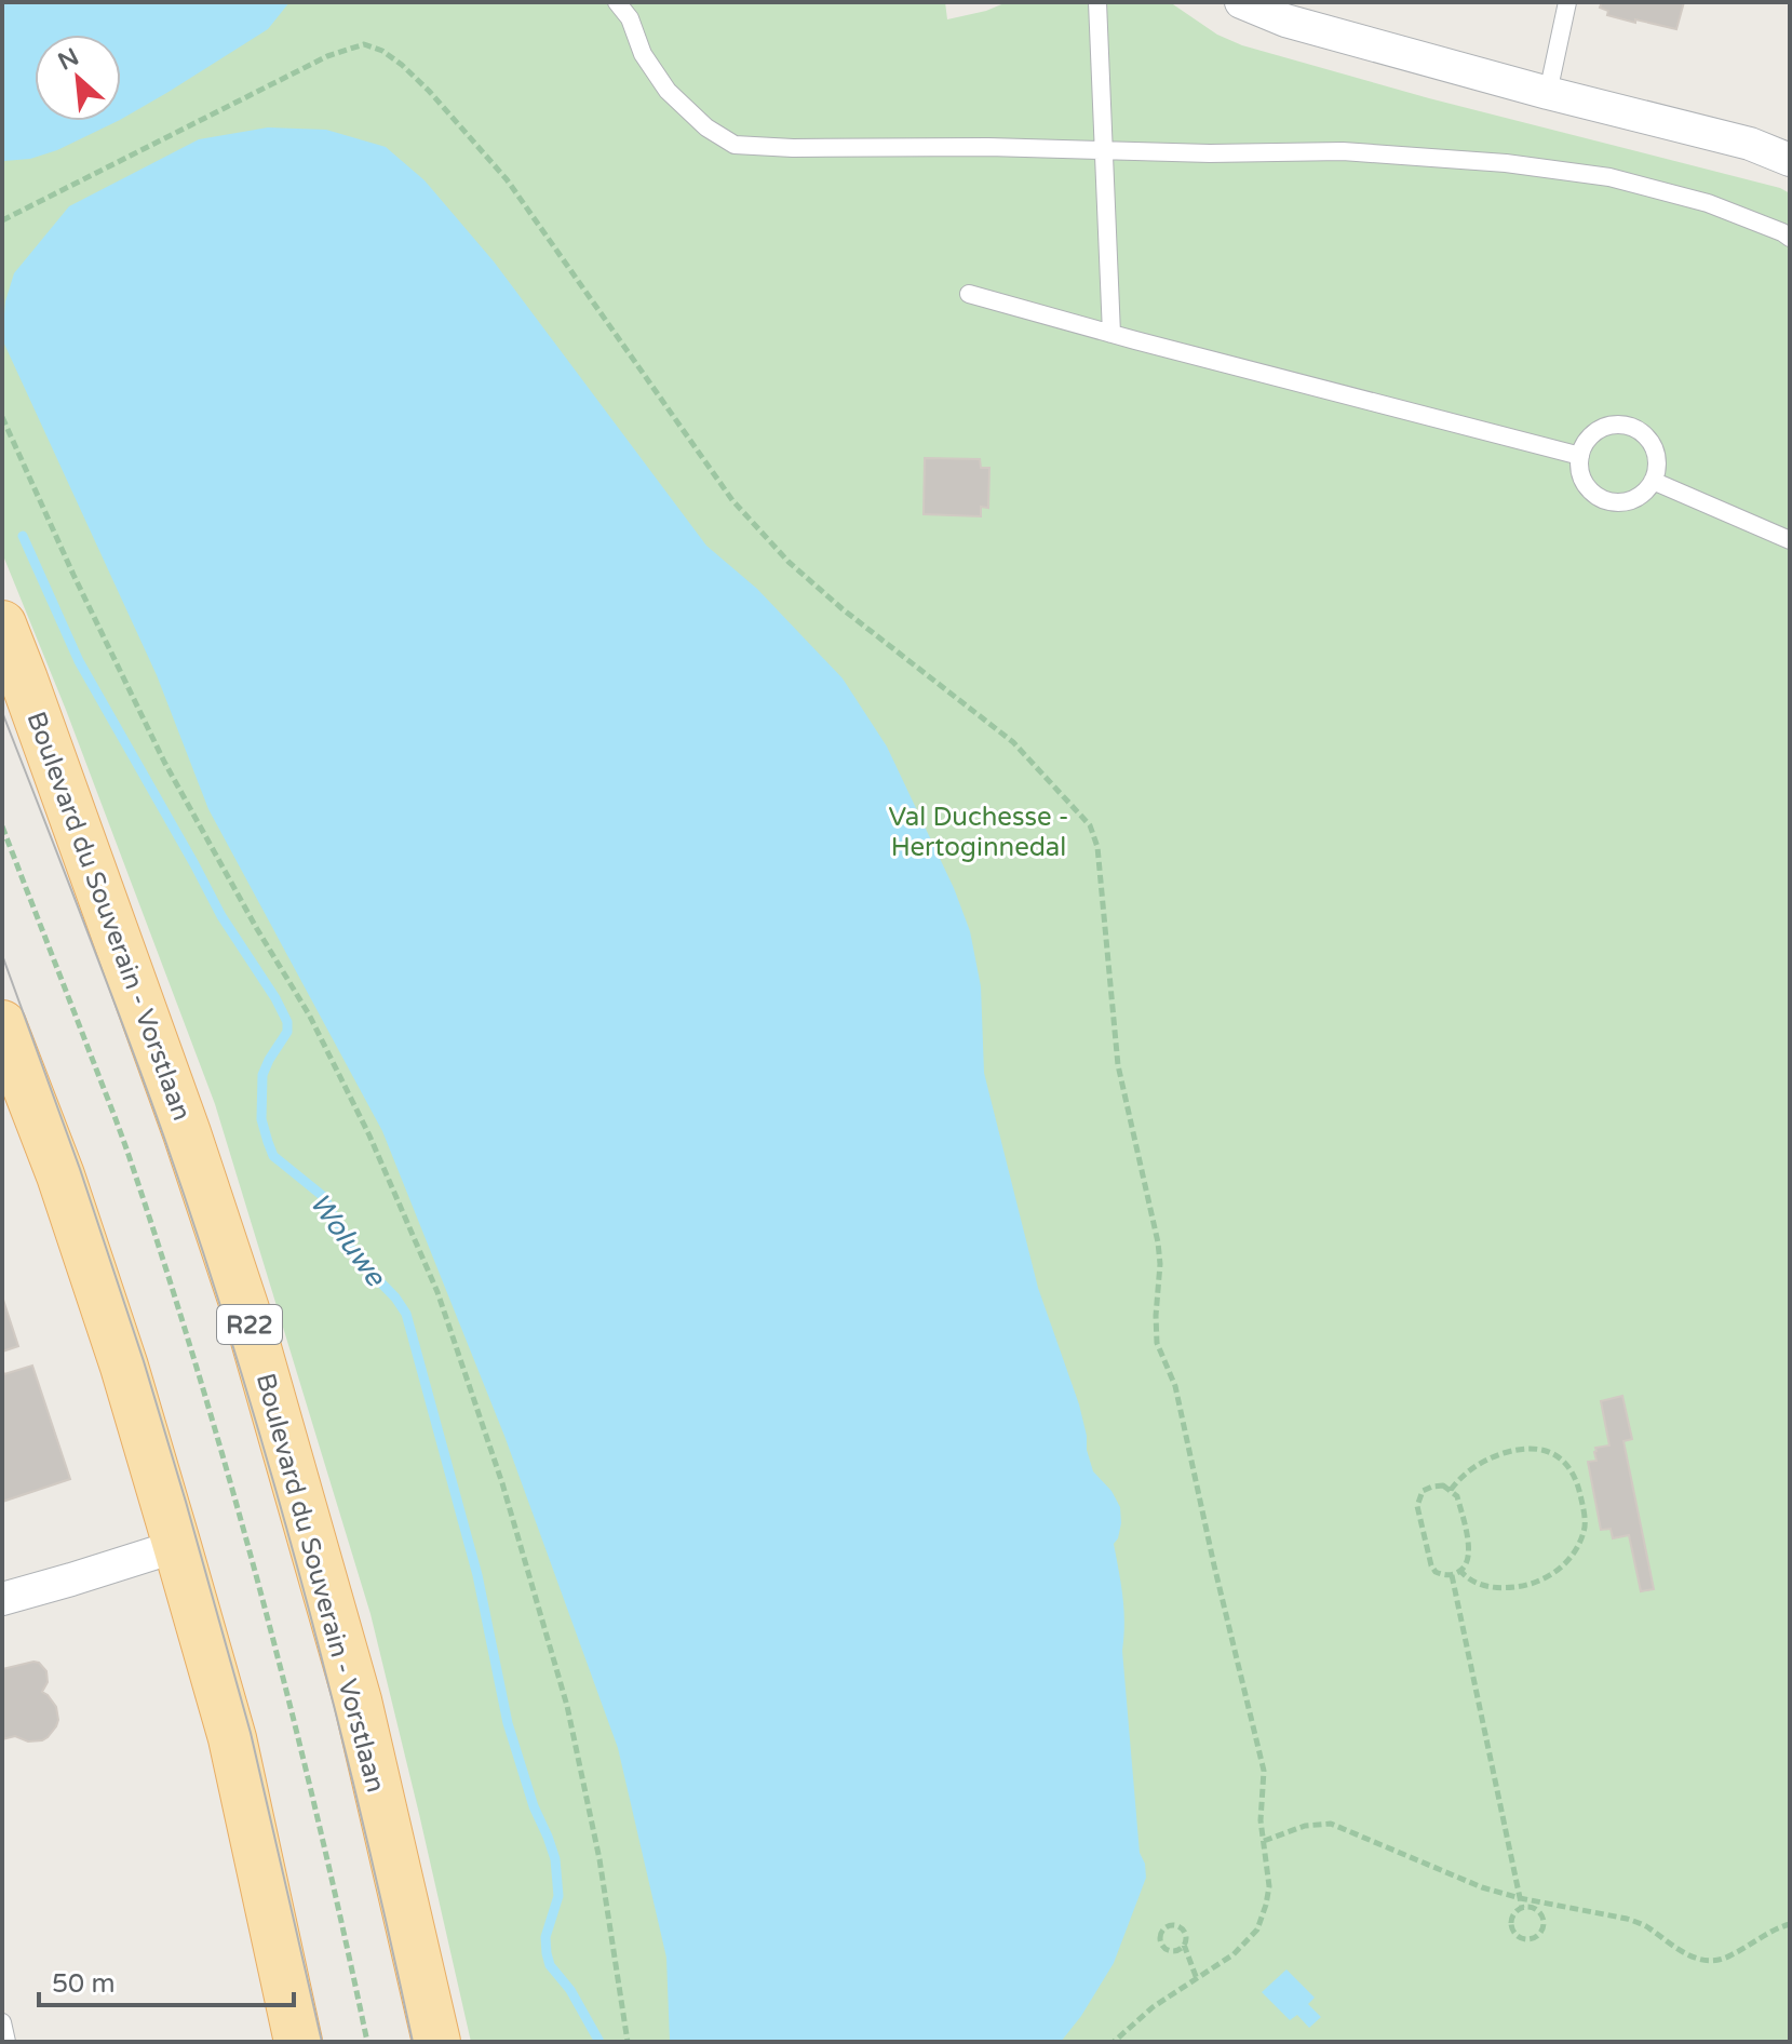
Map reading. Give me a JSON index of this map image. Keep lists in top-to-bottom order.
{
  "streets": {
    "main road": ["Boulevard du Souverain - Vorstlaan", "R22"]
  },
  "water": ["Woluwe"],
  "parks": ["Val Duchesse - Hertoginnedal"],
  "scale_bar": "50 m",
  "north": "top left"
}
